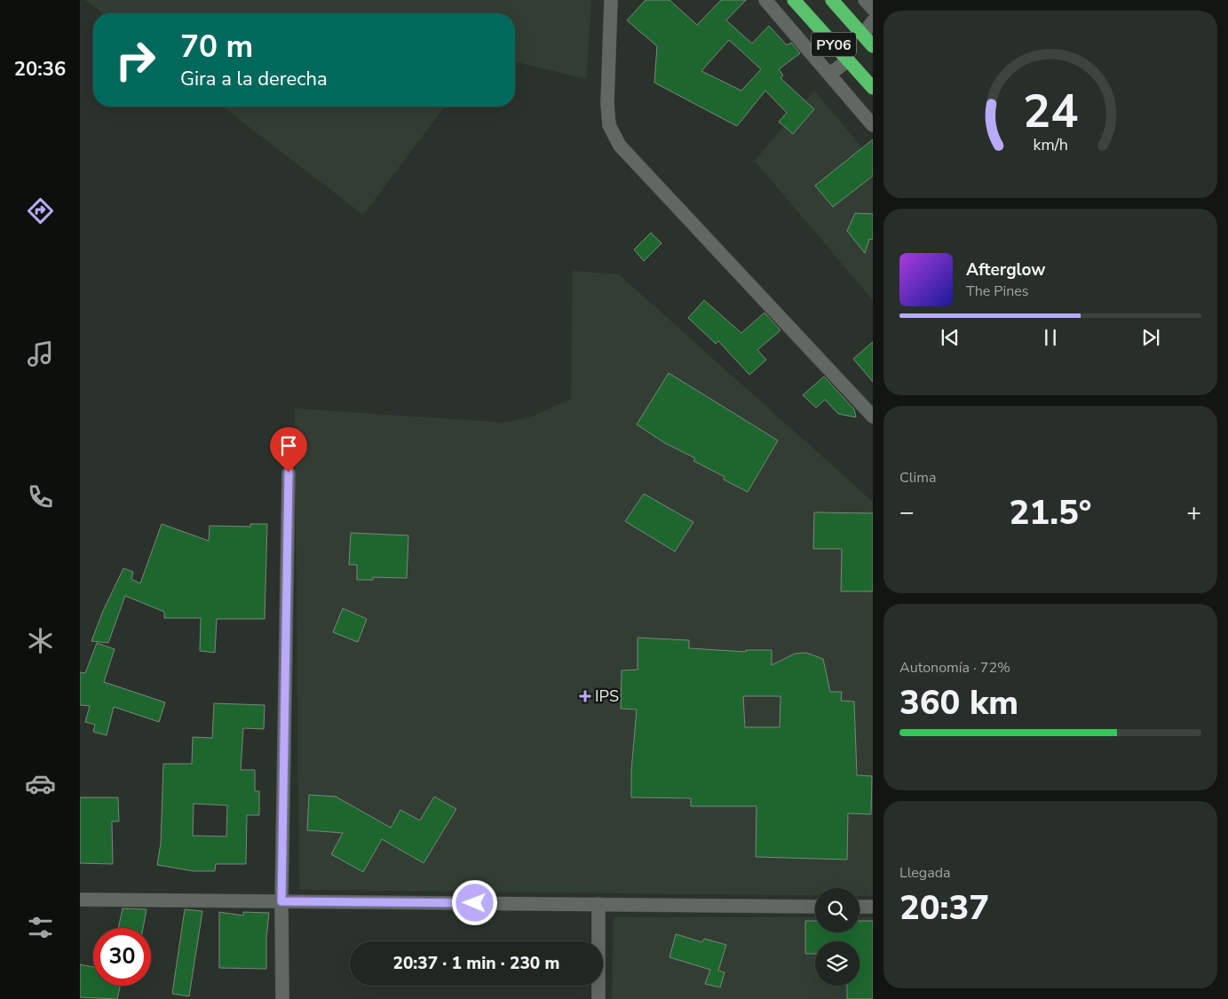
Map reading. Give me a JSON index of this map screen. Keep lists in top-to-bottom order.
{
  "streets": {
    "highway": ["PY06"]
  },
  "places": {
    "health": ["IPS"]
  },
  "page": {
    "tabs": "20:36",
    "turn": ["70 m", "Gira a la derecha"],
    "song": ["Afterglow", "The Pines"],
    "tile": [
      "Clima",
      ["Autonomía · 72%", "360 km"],
      ["Llegada", "20:37"]
    ],
    "heat": ["−", "21.5°", "+"],
    "limit": "30",
    "trip": "20:37 · 1 min · 230 m",
    "gauge": ["24", "km/h"]
  }
}
